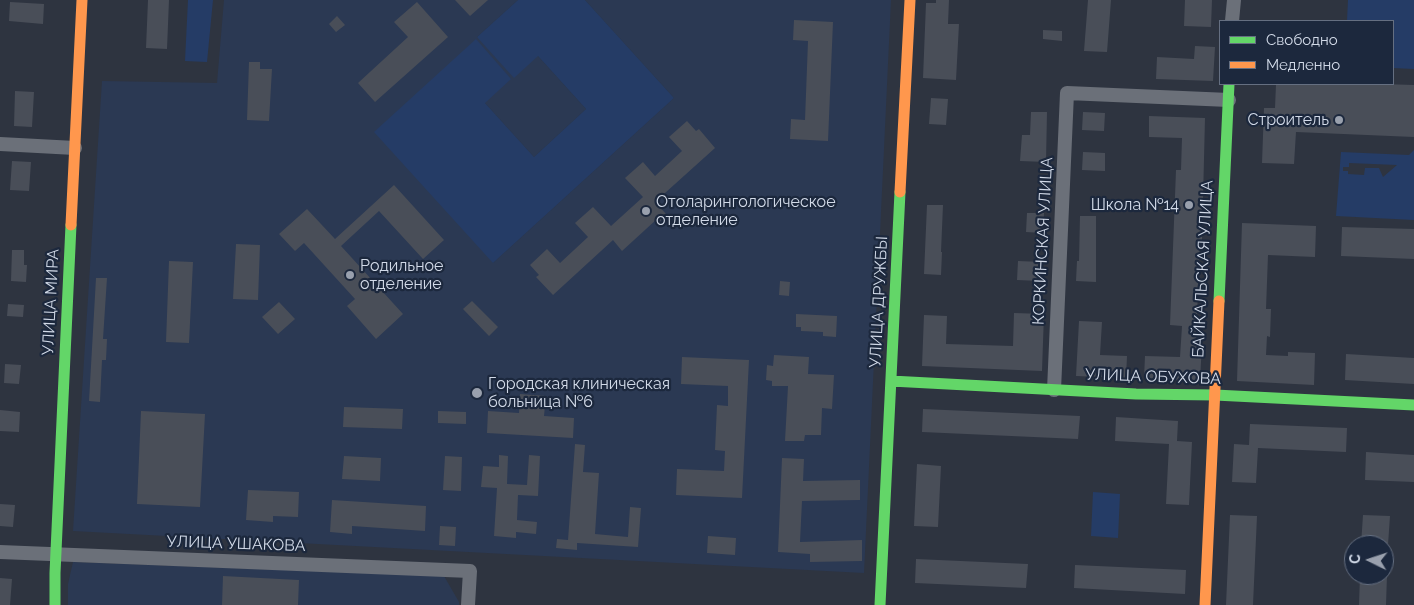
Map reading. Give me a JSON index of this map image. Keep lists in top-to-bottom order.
{
  "streets": {
    "street": [
      "КОРКИНСКАЯ УЛИЦА",
      "БАЙКАЛЬСКАЯ УЛИЦА",
      "УЛИЦА МИРА",
      "УЛИЦА ДРУЖБЫ",
      "УЛИЦА ОБУХОВА",
      "УЛИЦА УШАКОВА"
    ]
  },
  "crossings": [
    ["КОРКИНСКАЯ УЛИЦА", "БАЙКАЛЬСКАЯ УЛИЦА"],
    ["КОРКИНСКАЯ УЛИЦА", "УЛИЦА ОБУХОВА"],
    ["БАЙКАЛЬСКАЯ УЛИЦА", "УЛИЦА ОБУХОВА"],
    ["УЛИЦА МИРА", "УЛИЦА УШАКОВА"],
    ["УЛИЦА ДРУЖБЫ", "УЛИЦА ОБУХОВА"]
  ],
  "places": [
    "Строитель",
    "Школа №14",
    "Отоларингологическое отделение",
    "Родильное отделение",
    "Городская клиническая больница №6"
  ],
  "legend": ["Свободно", "Медленно"],
  "north": "left"
}
